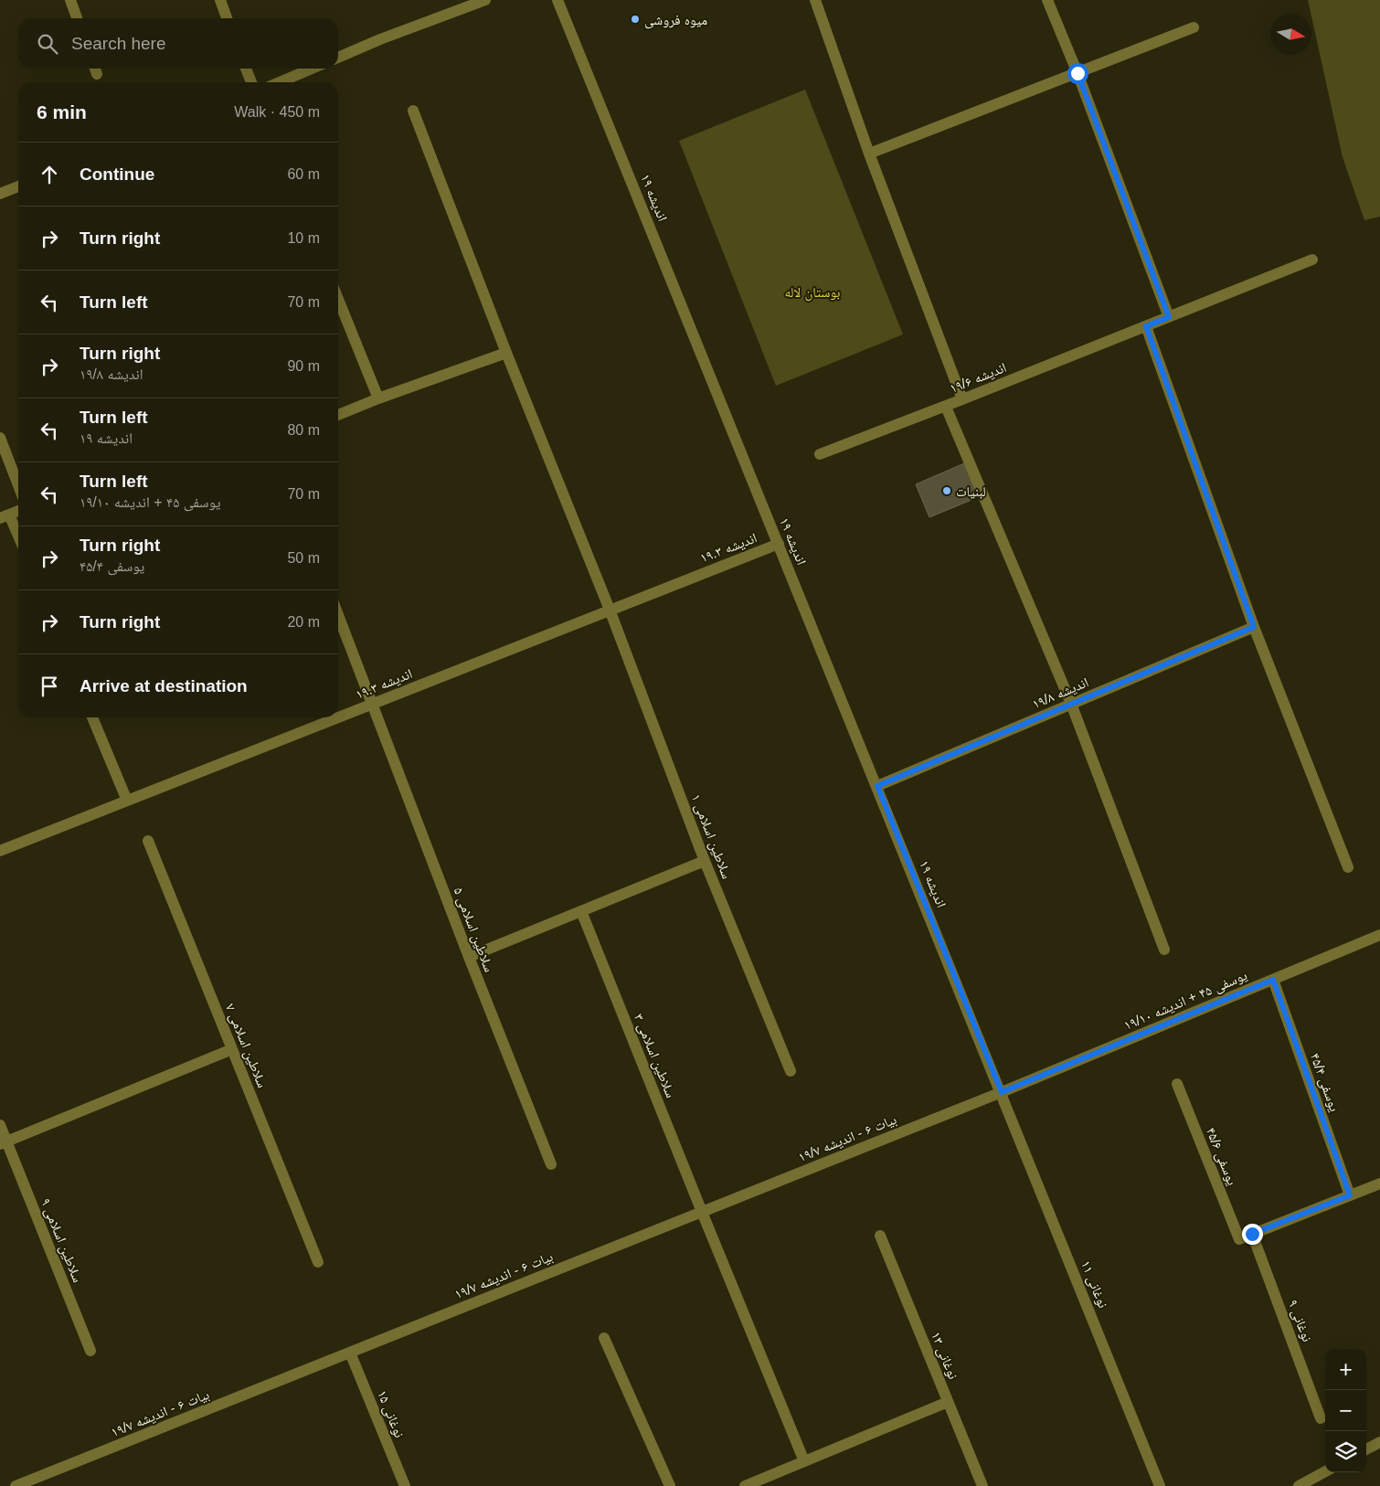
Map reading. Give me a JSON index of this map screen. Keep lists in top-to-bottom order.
{
  "streets": {
    "street": [
      "اندیشه ۱۹",
      "اندیشه ۱۹/۶",
      "اندیشه ۱۹.۳",
      "اندیشه ۱۹/۸",
      "سلاطین اسلامی ۱",
      "سلاطین اسلامی ۵",
      "یوسفی ۴۵ + اندیشه ۱۹/۱۰",
      "سلاطین اسلامی ۷",
      "سلاطین اسلامی ۳",
      "یوسفی ۴۵/۴",
      "بیات ۶ - اندیشه ۱۹/۷",
      "یوسفی ۴۵/۶",
      "سلاطین اسلامی ۹",
      "نوغانی ۱۱",
      "نوغانی ۹",
      "نوغانی ۱۳",
      "نوغانی ۱۵"
    ]
  },
  "crossings": [
    ["اندیشه ۱۹", "اندیشه ۱۹.۳"],
    ["اندیشه ۱۹", "اندیشه ۱۹/۸"],
    ["اندیشه ۱۹", "یوسفی ۴۵ + اندیشه ۱۹/۱۰"],
    ["اندیشه ۱۹", "بیات ۶ - اندیشه ۱۹/۷"],
    ["اندیشه ۱۹", "نوغانی ۱۱"],
    ["اندیشه ۱۹.۳", "سلاطین اسلامی ۱"],
    ["اندیشه ۱۹.۳", "سلاطین اسلامی ۵"],
    ["یوسفی ۴۵ + اندیشه ۱۹/۱۰", "یوسفی ۴۵/۴"],
    ["یوسفی ۴۵ + اندیشه ۱۹/۱۰", "بیات ۶ - اندیشه ۱۹/۷"],
    ["یوسفی ۴۵ + اندیشه ۱۹/۱۰", "نوغانی ۱۱"],
    ["سلاطین اسلامی ۳", "بیات ۶ - اندیشه ۱۹/۷"],
    ["بیات ۶ - اندیشه ۱۹/۷", "نوغانی ۱۱"],
    ["بیات ۶ - اندیشه ۱۹/۷", "نوغانی ۱۵"],
    ["یوسفی ۴۵/۶", "نوغانی ۹"]
  ],
  "parks": ["بوستان لاله"],
  "places": ["میوه فروشی", "لبنیات"],
  "north": "right",
  "page": {
    "search": "Search here",
    "heading": ["6 min", "Walk · 450 m"],
    "list": [
      ["Continue", "60 m"],
      ["Turn right", "10 m"],
      ["Turn left", "70 m"],
      ["Turn right", "اندیشه ۱۹/۸", "90 m"],
      ["Turn left", "اندیشه ۱۹", "80 m"],
      ["Turn left", "یوسفی ۴۵ + اندیشه ۱۹/۱۰", "70 m"],
      ["Turn right", "یوسفی ۴۵/۴", "50 m"],
      ["Turn right", "20 m"],
      "Arrive at destination"
    ],
    "map_buttons": ["+", "−"]
  }
}
